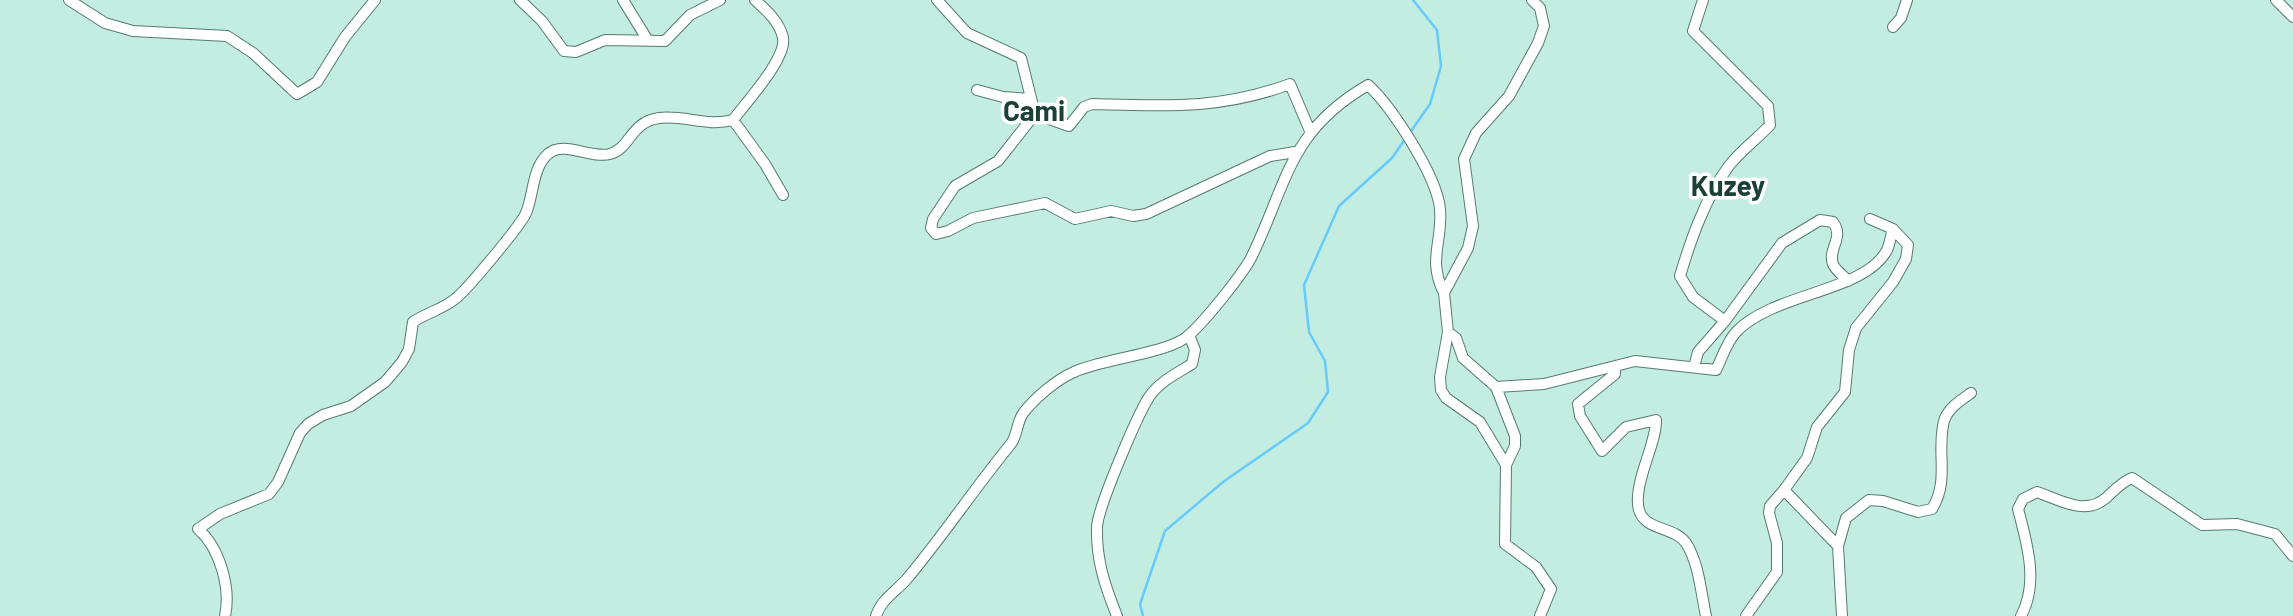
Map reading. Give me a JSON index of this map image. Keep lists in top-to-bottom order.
{
  "districts": ["Cami", "Kuzey"]
}
